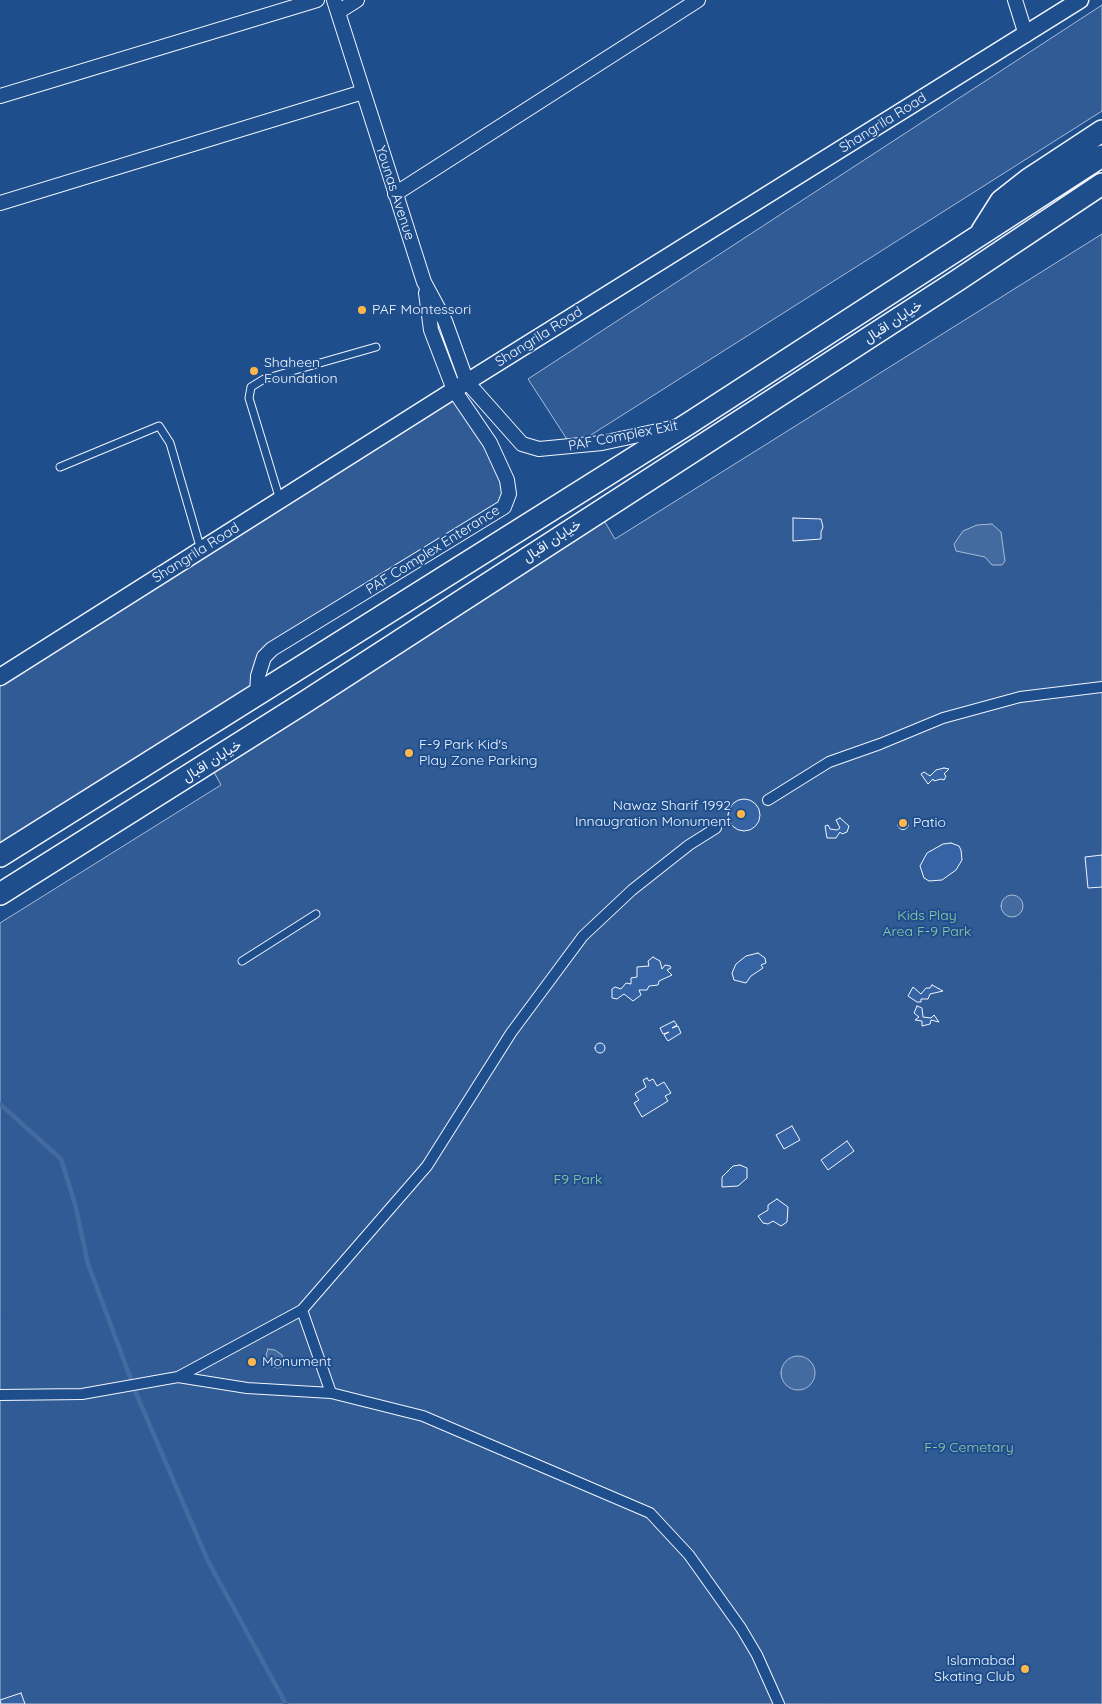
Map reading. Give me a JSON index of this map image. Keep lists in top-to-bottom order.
{
  "streets": {
    "main road": ["خیابان اقبال"],
    "street": [
      "Shangrila Road",
      "Younas Avenue",
      "PAF Complex Exit",
      "PAF Complex Enterance"
    ]
  },
  "crossings": [
    ["Shangrila Road", "PAF Complex Exit"],
    ["Shangrila Road", "PAF Complex Enterance"],
    ["Younas Avenue", "PAF Complex Enterance"],
    ["خیابان اقبال", "PAF Complex Exit"],
    ["خیابان اقبال", "PAF Complex Enterance"],
    ["PAF Complex Exit", "PAF Complex Enterance"]
  ],
  "parks": ["Kids Play Area F-9 Park", "F9 Park", "F-9 Cemetary"],
  "places": [
    "PAF Montessori",
    "Shaheen Foundation",
    "F-9 Park Kid's Play Zone Parking",
    "Nawaz Sharif 1992 Innaugration Monument",
    "Patio",
    "Monument",
    "Islamabad Skating Club"
  ]
}
